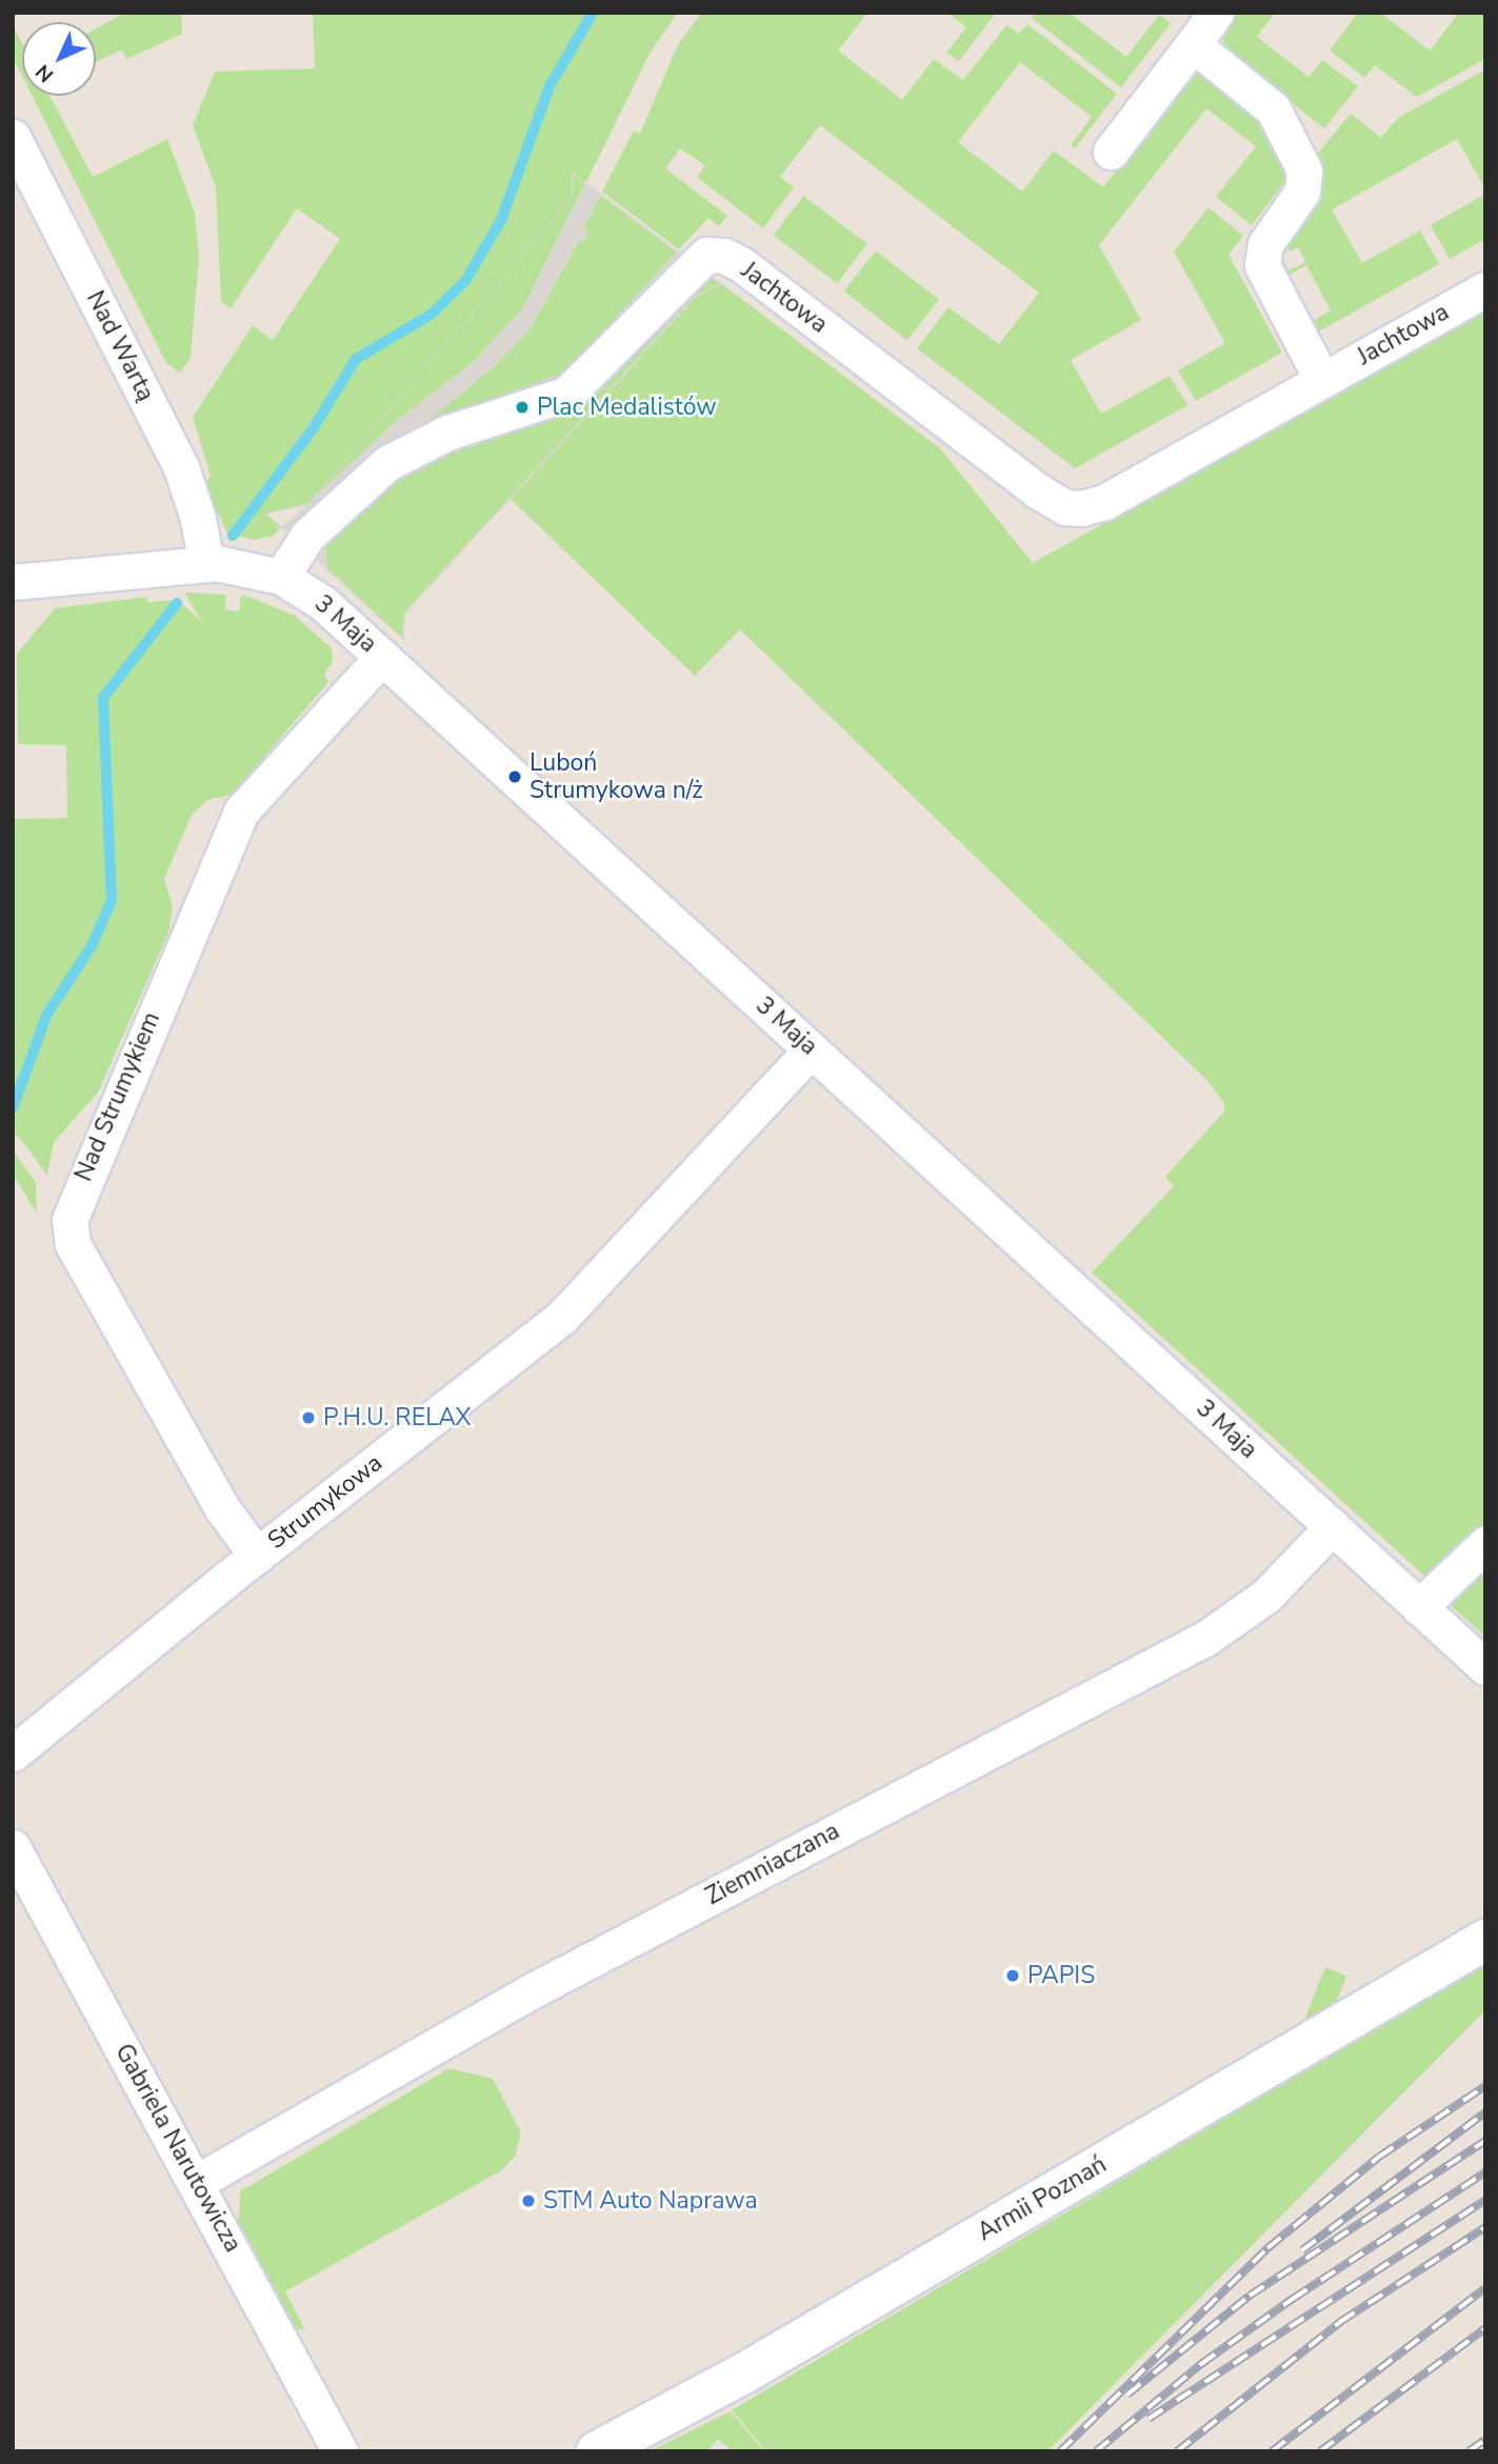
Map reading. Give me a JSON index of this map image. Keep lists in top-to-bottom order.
{
  "streets": {
    "main road": ["Armii Poznań"],
    "street": [
      "Jachtowa",
      "Nad Wartą",
      "3 Maja",
      "Nad Strumykiem",
      "Strumykowa",
      "Ziemniaczana",
      "Gabriela Narutowicza"
    ]
  },
  "crossings": [
    ["Jachtowa", "3 Maja"],
    ["Nad Wartą", "3 Maja"],
    ["3 Maja", "Nad Strumykiem"],
    ["3 Maja", "Strumykowa"],
    ["3 Maja", "Ziemniaczana"],
    ["Nad Strumykiem", "Strumykowa"],
    ["Ziemniaczana", "Gabriela Narutowicza"]
  ],
  "places": [
    "Plac Medalistów",
    "Luboń Strumykowa n/ż",
    "P.H.U. RELAX",
    "PAPIS",
    "STM Auto Naprawa"
  ],
  "north": "bottom left"
}
